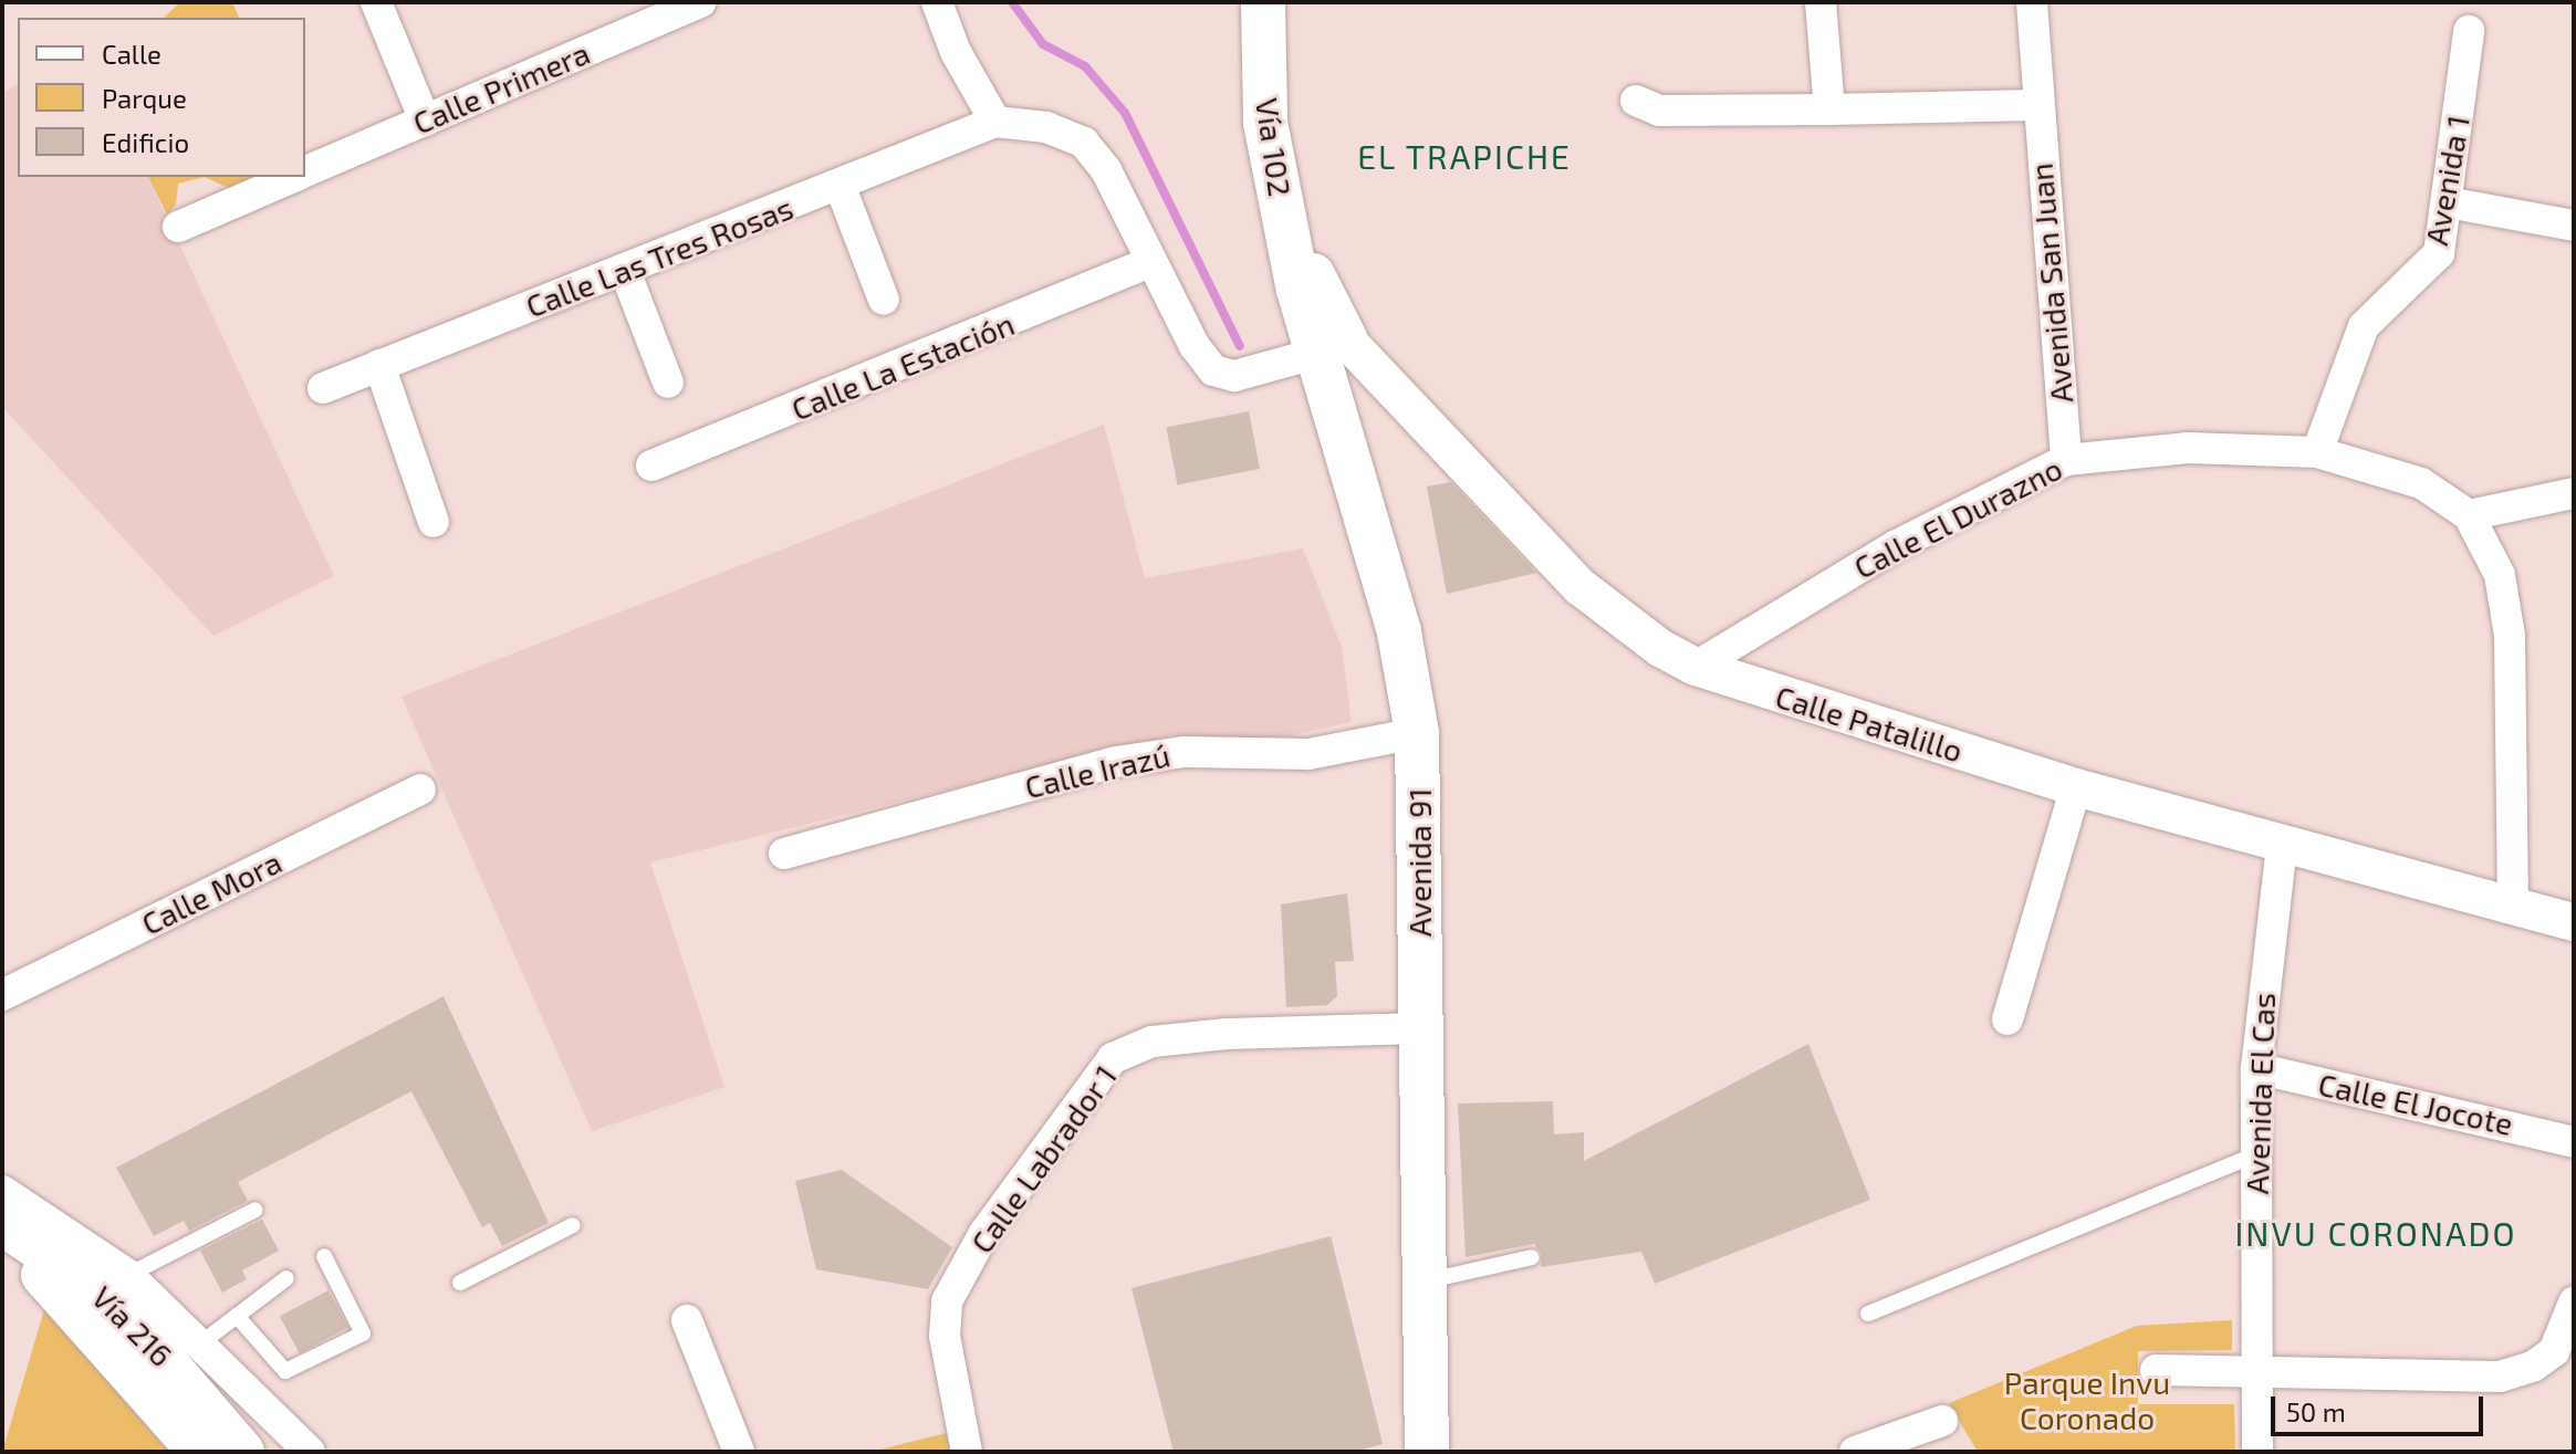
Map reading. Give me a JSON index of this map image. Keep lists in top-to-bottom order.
{
  "streets": {
    "main road": ["Vía 102", "Avenida 91", "Vía 216"],
    "street": [
      "Calle Primera",
      "Avenida 1",
      "Calle Las Tres Rosas",
      "Avenida San Juan",
      "Calle La Estación",
      "Calle El Durazno",
      "Calle Patalillo",
      "Calle Irazú",
      "Calle Mora",
      "Avenida El Cas",
      "Calle El Jocote",
      "Calle Labrador 1"
    ]
  },
  "crossings": [
    ["Vía 102", "Avenida 91"],
    ["Avenida 1", "Calle El Durazno"],
    ["Avenida San Juan", "Calle El Durazno"],
    ["Calle El Durazno", "Calle Patalillo"],
    ["Calle Patalillo", "Avenida 91"],
    ["Calle Patalillo", "Avenida El Cas"],
    ["Calle Irazú", "Avenida 91"],
    ["Avenida 91", "Calle Labrador 1"],
    ["Avenida El Cas", "Calle El Jocote"]
  ],
  "districts": ["EL TRAPICHE", "INVU CORONADO"],
  "parks": ["Parque Invu Coronado"],
  "legend": ["Calle", "Parque", "Edificio"],
  "scale_bar": "50 m"
}
